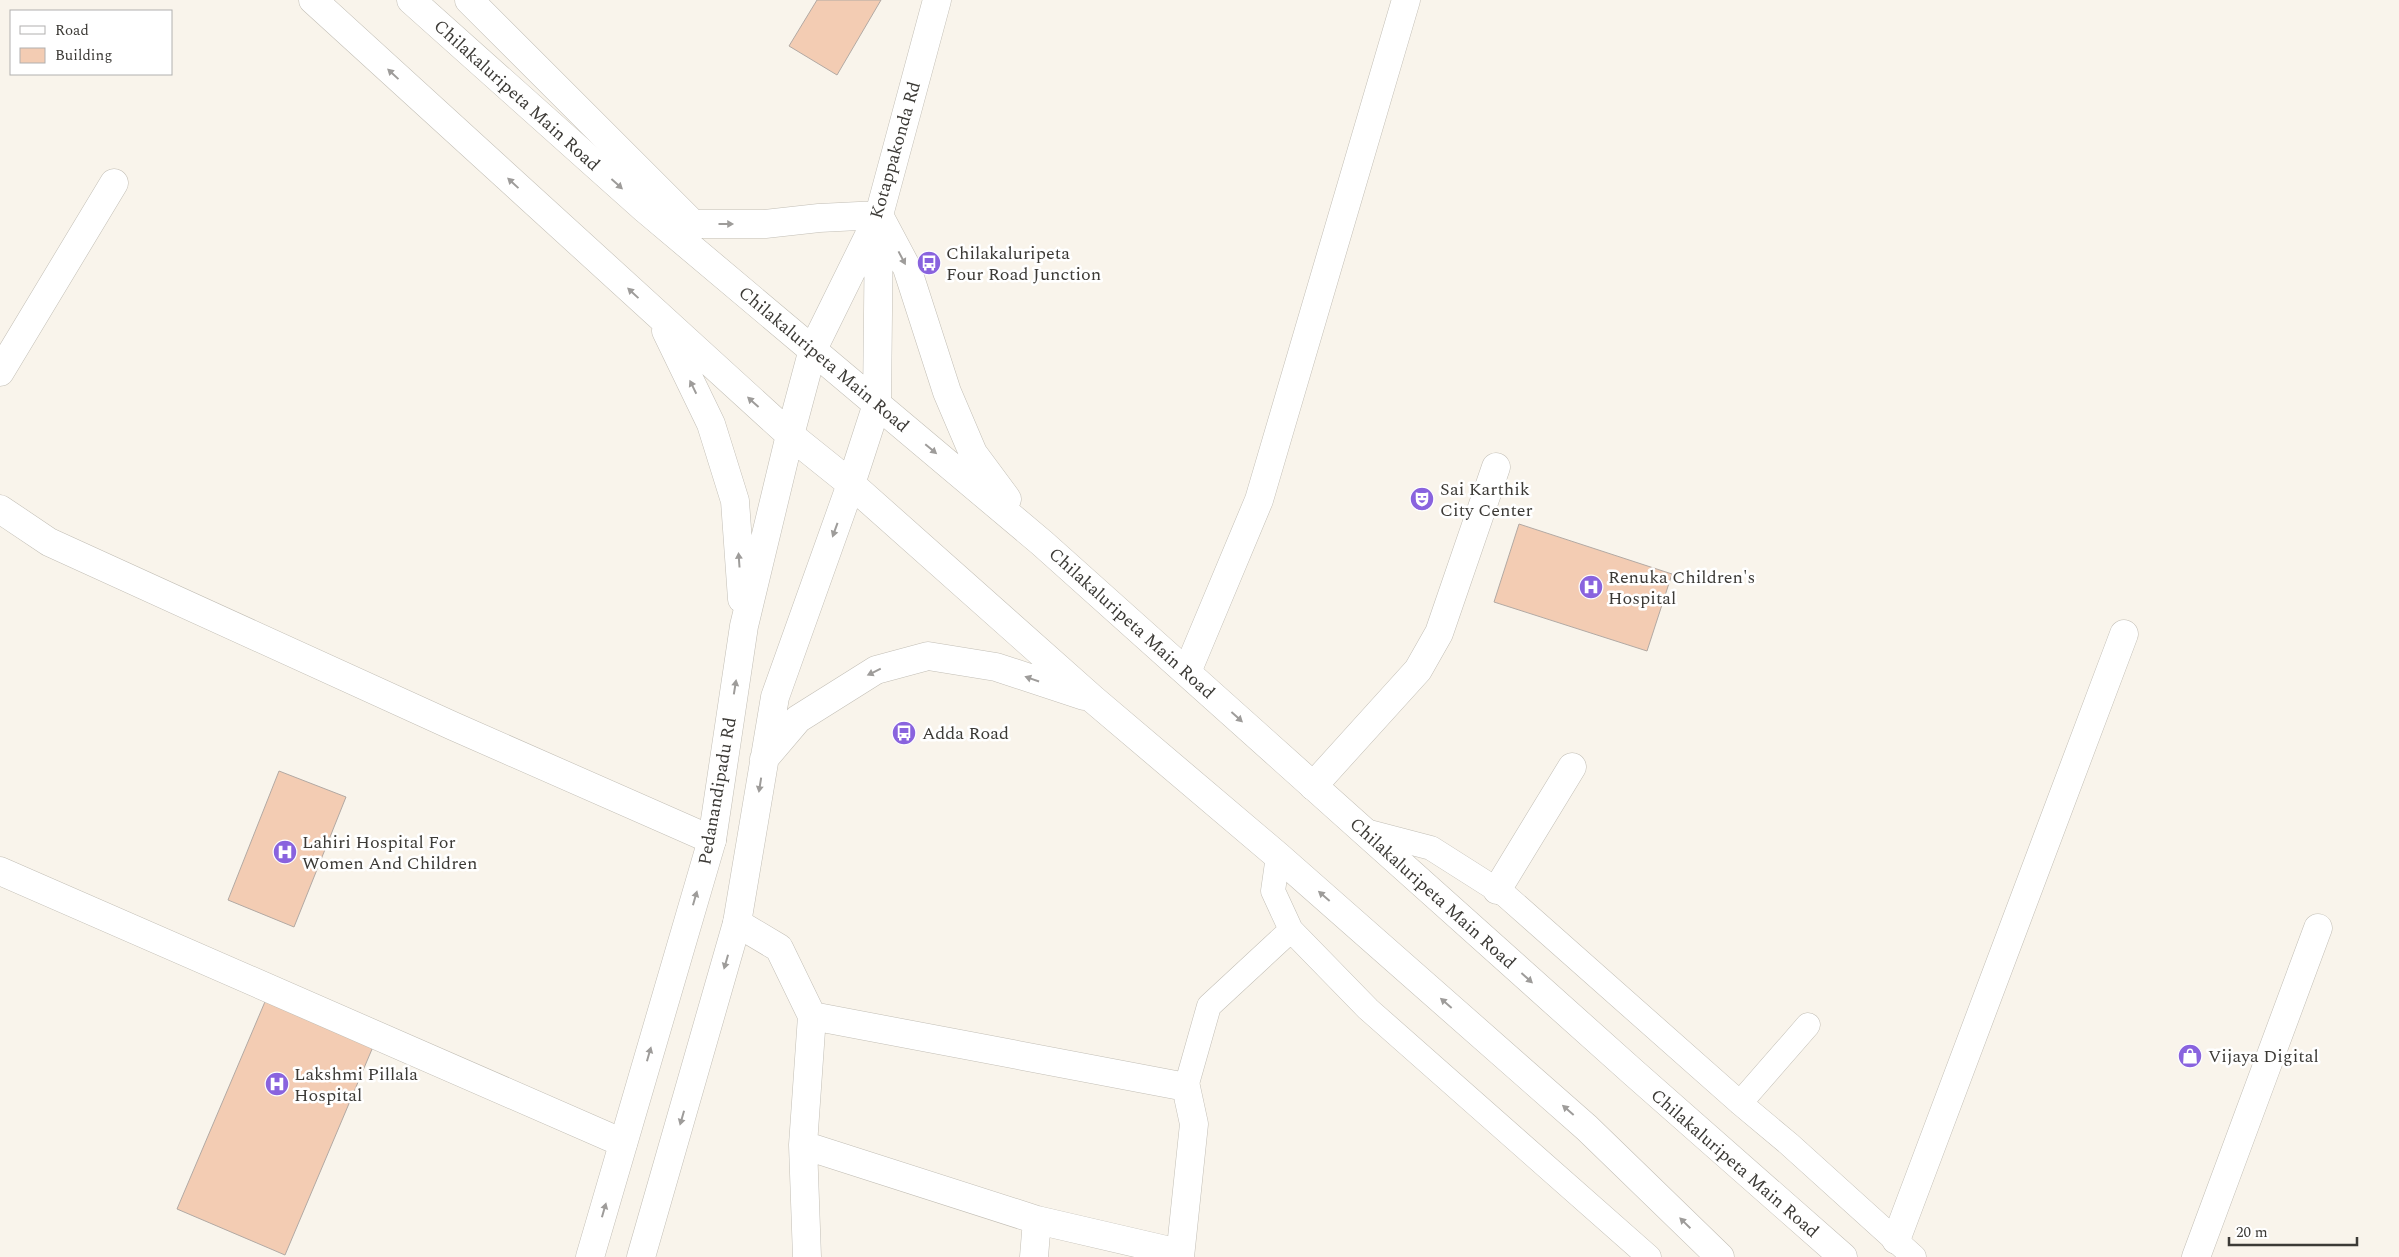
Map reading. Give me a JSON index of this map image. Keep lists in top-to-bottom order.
{
  "streets": {
    "main road": ["Chilakaluripeta Main Road", "Kotappakonda Rd", "Pedanandipadu Rd"]
  },
  "crossings": [
    ["Chilakaluripeta Main Road", "Kotappakonda Rd"],
    ["Chilakaluripeta Main Road", "Pedanandipadu Rd"],
    ["Kotappakonda Rd", "Pedanandipadu Rd"]
  ],
  "places": {
    "bus stop": ["Chilakaluripeta Four Road Junction", "Adda Road"],
    "theatre": ["Sai Karthik City Center"],
    "hospital": ["Renuka Children's Hospital", "Lahiri Hospital For Women And Children", "Lakshmi Pillala Hospital"],
    "shop": ["Vijaya Digital"]
  },
  "legend": ["Road", "Building"],
  "scale_bar": "20 m"
}
